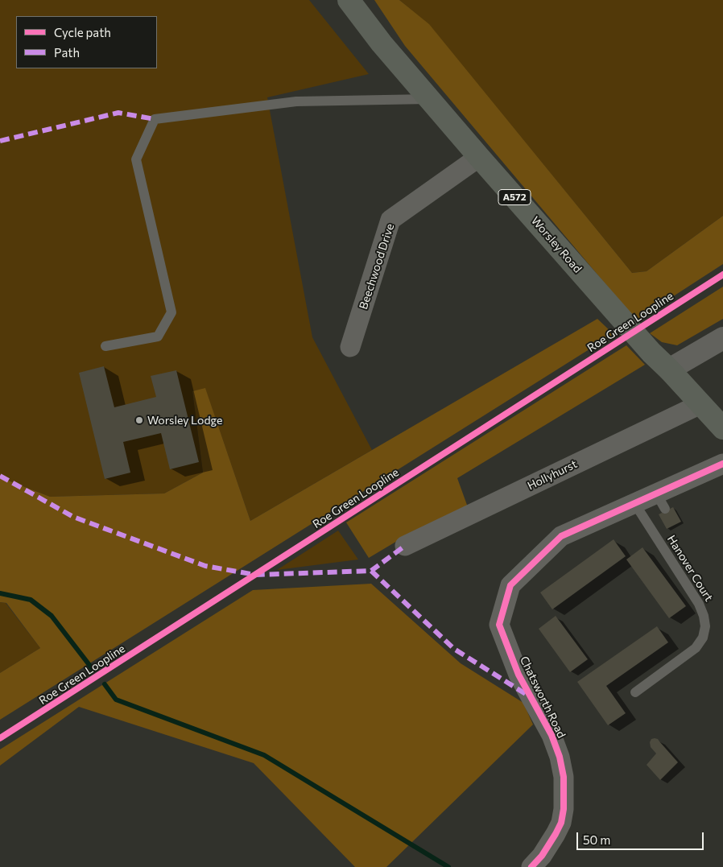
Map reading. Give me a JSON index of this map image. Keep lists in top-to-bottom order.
{
  "streets": {
    "main road": ["A572", "Worsley Road"],
    "street": ["Beechwood Drive", "Hollyhurst", "Chatsworth Road"],
    "lane": ["Hanover Court"],
    "cycle path": ["Roe Green Loopline"]
  },
  "crossings": [
    ["Worsley Road", "Beechwood Drive"],
    ["Worsley Road", "Hollyhurst"],
    ["Hanover Court", "Chatsworth Road"]
  ],
  "places": ["Worsley Lodge"],
  "legend": ["Cycle path", "Path"],
  "scale_bar": "50 m"
}
